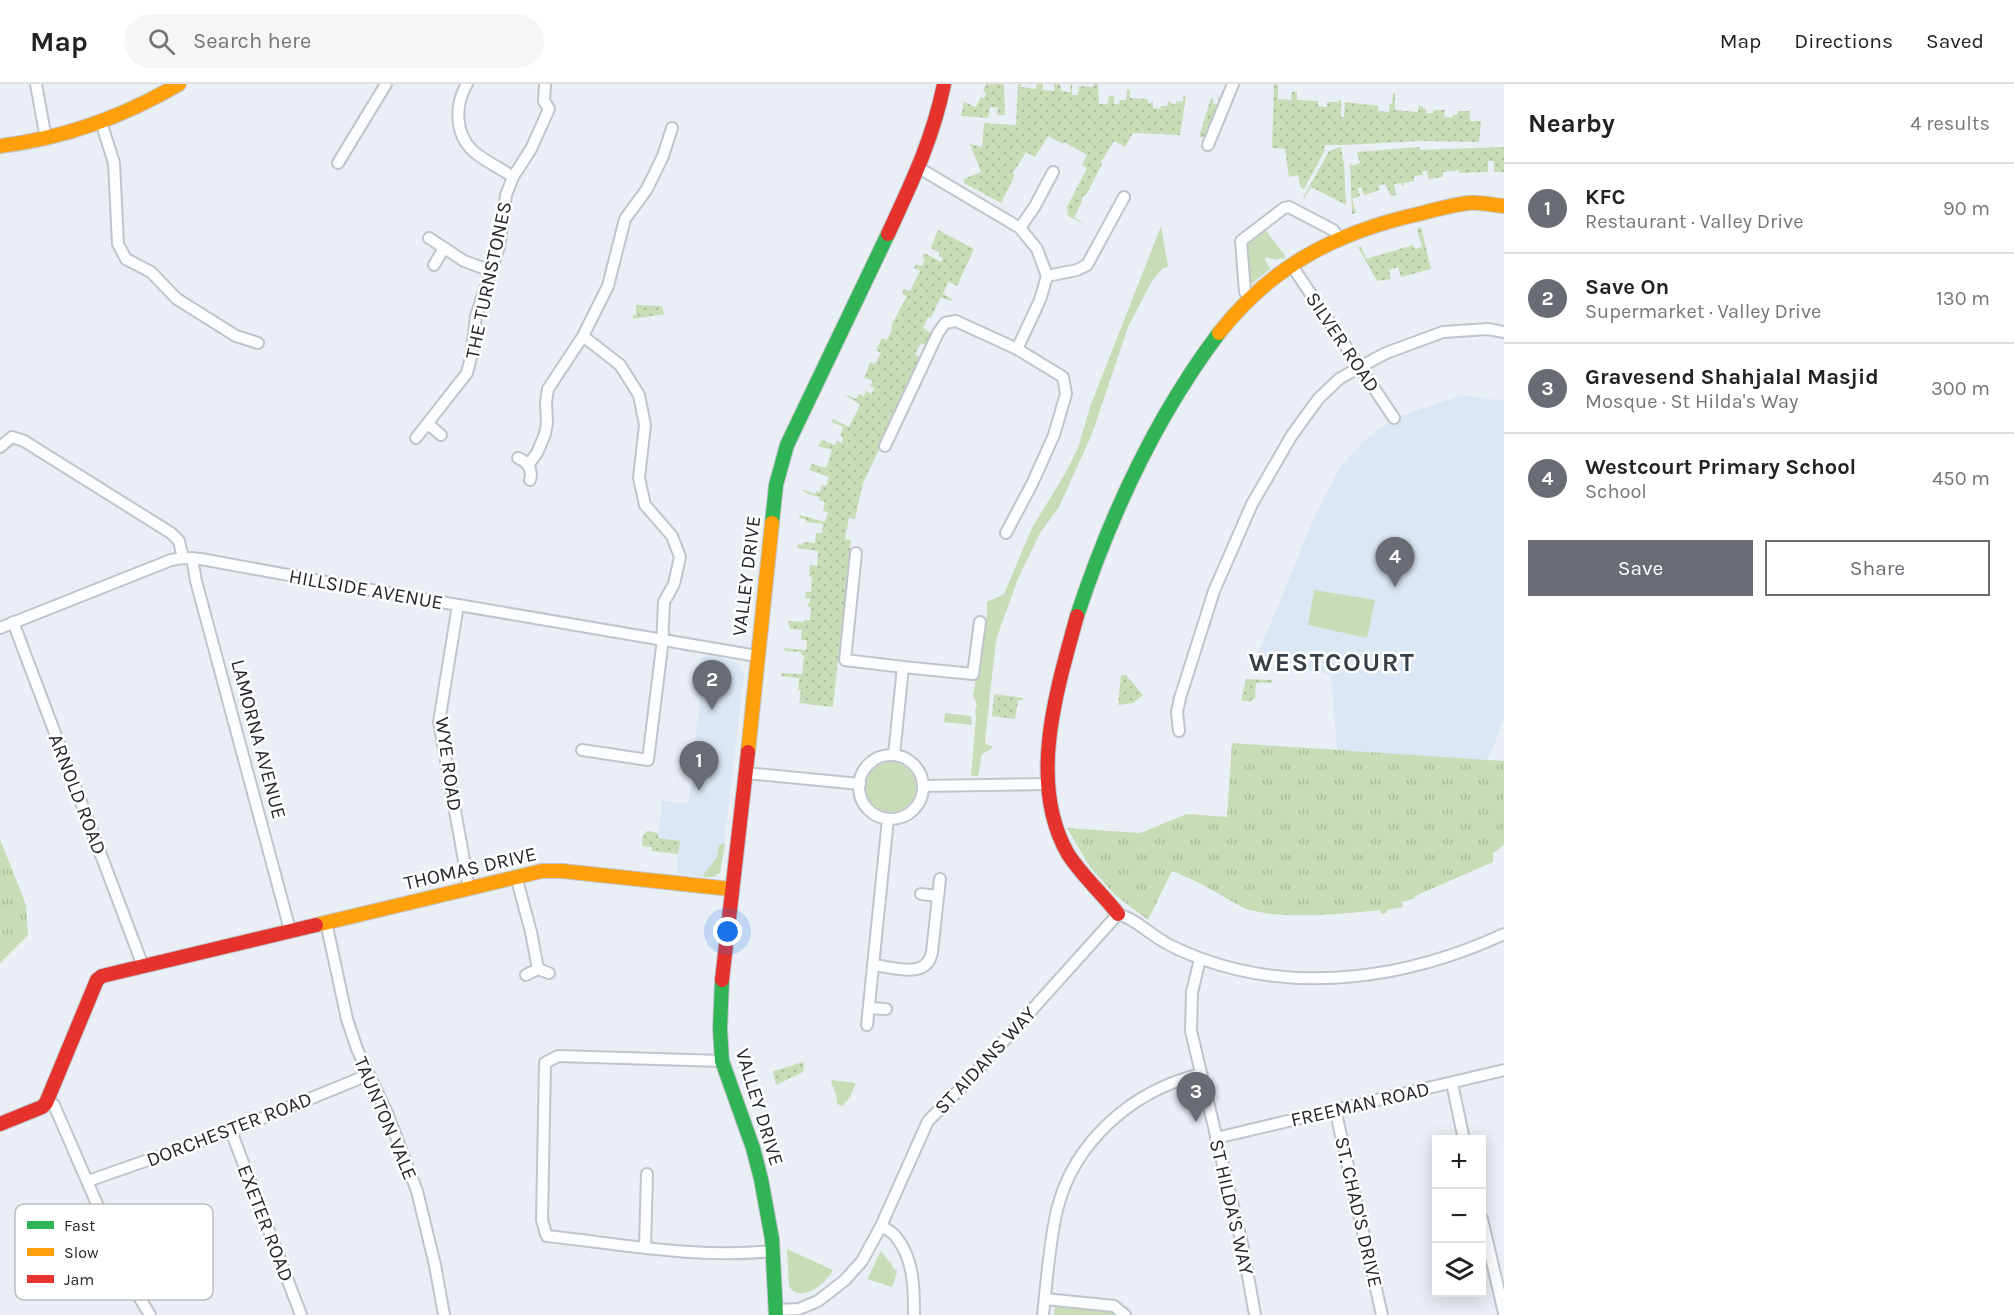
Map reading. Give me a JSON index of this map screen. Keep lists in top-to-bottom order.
{
  "streets": {
    "street": [
      "THE TURNSTONES",
      "SILVER ROAD",
      "VALLEY DRIVE",
      "HILLSIDE AVENUE",
      "LAMORNA AVENUE",
      "WYE ROAD",
      "ARNOLD ROAD",
      "THOMAS DRIVE",
      "ST AIDANS WAY",
      "FREEMAN ROAD",
      "TAUNTON VALE",
      "DORCHESTER ROAD",
      "ST HILDA'S WAY",
      "ST. CHAD'S DRIVE",
      "EXETER ROAD"
    ]
  },
  "crossings": [
    ["VALLEY DRIVE", "HILLSIDE AVENUE"],
    ["VALLEY DRIVE", "THOMAS DRIVE"],
    ["VALLEY DRIVE", "ST AIDANS WAY"],
    ["HILLSIDE AVENUE", "LAMORNA AVENUE"],
    ["HILLSIDE AVENUE", "WYE ROAD"],
    ["WYE ROAD", "THOMAS DRIVE"],
    ["THOMAS DRIVE", "TAUNTON VALE"],
    ["FREEMAN ROAD", "ST HILDA'S WAY"],
    ["FREEMAN ROAD", "ST. CHAD'S DRIVE"],
    ["TAUNTON VALE", "DORCHESTER ROAD"],
    ["DORCHESTER ROAD", "EXETER ROAD"]
  ],
  "districts": ["WESTCOURT"],
  "legend": ["Fast", "Slow", "Jam"],
  "page": {
    "header": "Map",
    "search": "Search here",
    "nav": ["Map", "Directions", "Saved"],
    "heading": ["Nearby", "4 results"],
    "list": [
      {
        "mark": "1",
        "name": "KFC",
        "note": "Restaurant · Valley Drive",
        "value": "90 m"
      },
      {
        "mark": "2",
        "name": "Save On",
        "note": "Supermarket · Valley Drive",
        "value": "130 m"
      },
      {
        "mark": "3",
        "name": "Gravesend Shahjalal Masjid",
        "note": "Mosque · St Hilda's Way",
        "value": "300 m"
      },
      {
        "mark": "4",
        "name": "Westcourt Primary School",
        "note": "School",
        "value": "450 m"
      }
    ],
    "buttons": ["Save", "Share"],
    "pins": [
      "4",
      "2",
      "1",
      "3"
    ],
    "map_buttons": ["+", "−"]
  }
}
